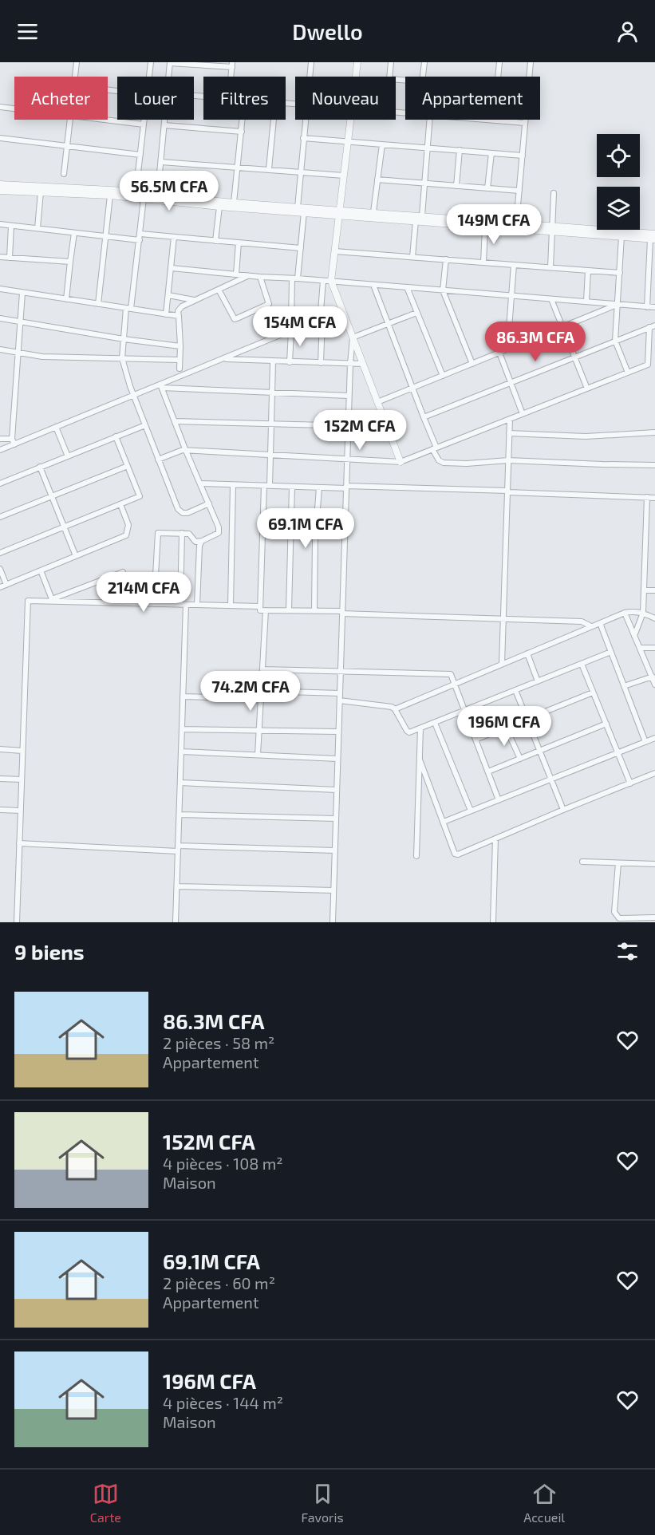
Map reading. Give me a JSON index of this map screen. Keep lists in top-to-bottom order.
{
  "page": {
    "header": "Dwello",
    "chip": [
      "Acheter",
      "Louer",
      "Filtres",
      "Nouveau",
      "Appartement"
    ],
    "price": [
      "56.5M CFA",
      "149M CFA",
      "154M CFA",
      "86.3M CFA",
      "152M CFA",
      "69.1M CFA",
      "214M CFA",
      "74.2M CFA",
      "196M CFA"
    ],
    "heading": "9 biens",
    "list": [
      {
        "name": "86.3M CFA",
        "note": "2 pièces · 58 m² · Appartement"
      },
      {
        "name": "152M CFA",
        "note": "4 pièces · 108 m² · Maison"
      },
      {
        "name": "69.1M CFA",
        "note": "2 pièces · 60 m² · Appartement"
      },
      {
        "name": "196M CFA",
        "note": "4 pièces · 144 m² · Maison"
      }
    ],
    "tabs": ["Carte", "Favoris", "Accueil"]
  }
}
